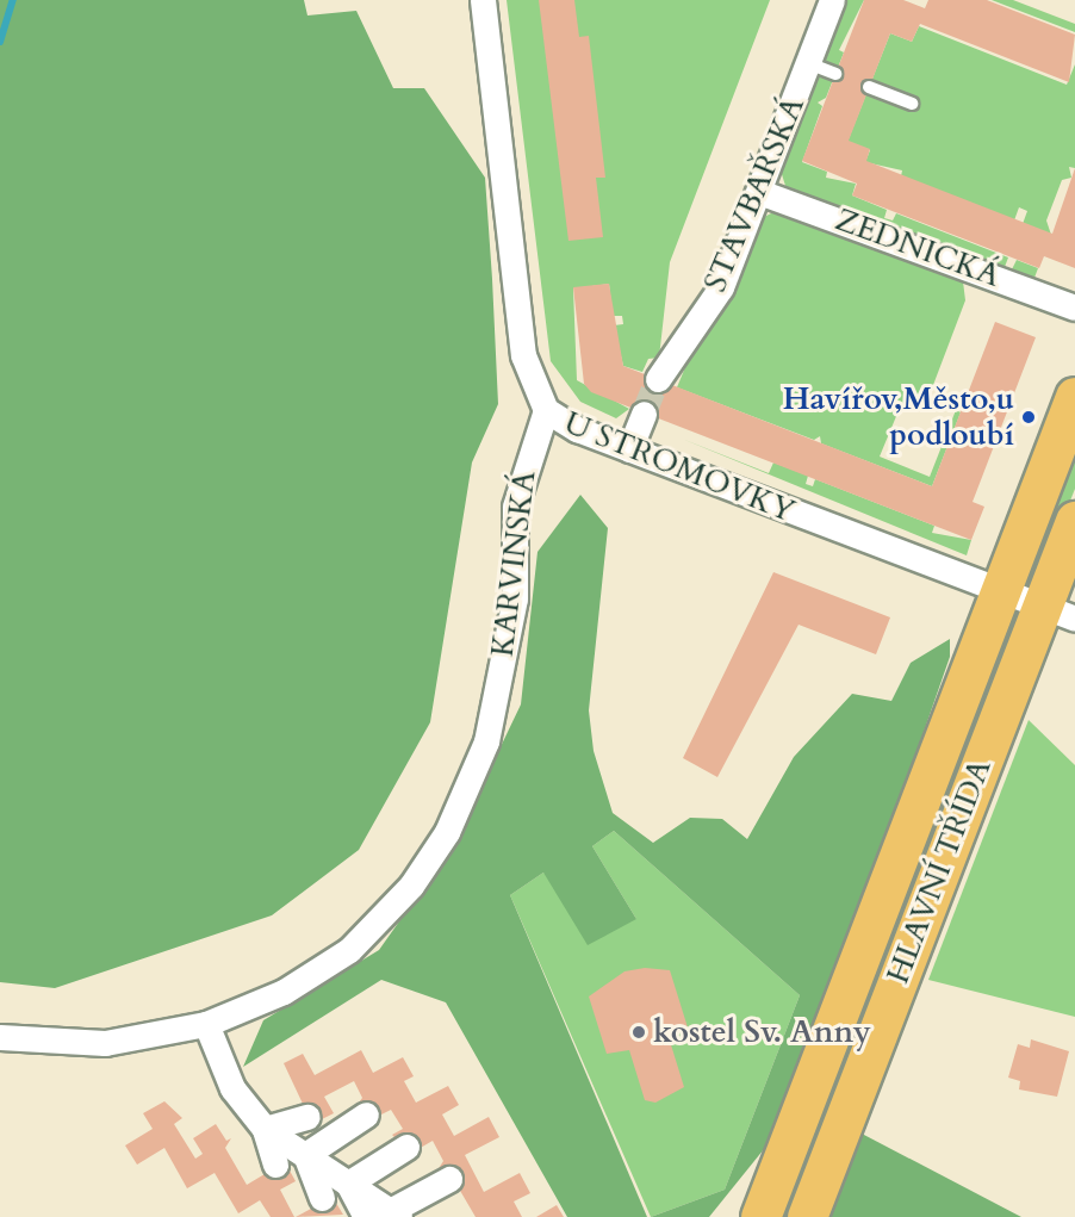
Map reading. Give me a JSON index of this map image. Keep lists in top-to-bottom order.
{
  "streets": {
    "main road": ["HLAVNÍ TŘÍDA"],
    "street": [
      "STAVBAŘSKÁ",
      "ZEDNICKÁ",
      "U STROMOVKY",
      "KARVINSKÁ"
    ]
  },
  "crossings": [
    ["STAVBAŘSKÁ", "ZEDNICKÁ"],
    ["U STROMOVKY", "KARVINSKÁ"],
    ["U STROMOVKY", "HLAVNÍ TŘÍDA"]
  ],
  "places": ["Havířov,Město,u podloubí", "kostel Sv. Anny"]
}
